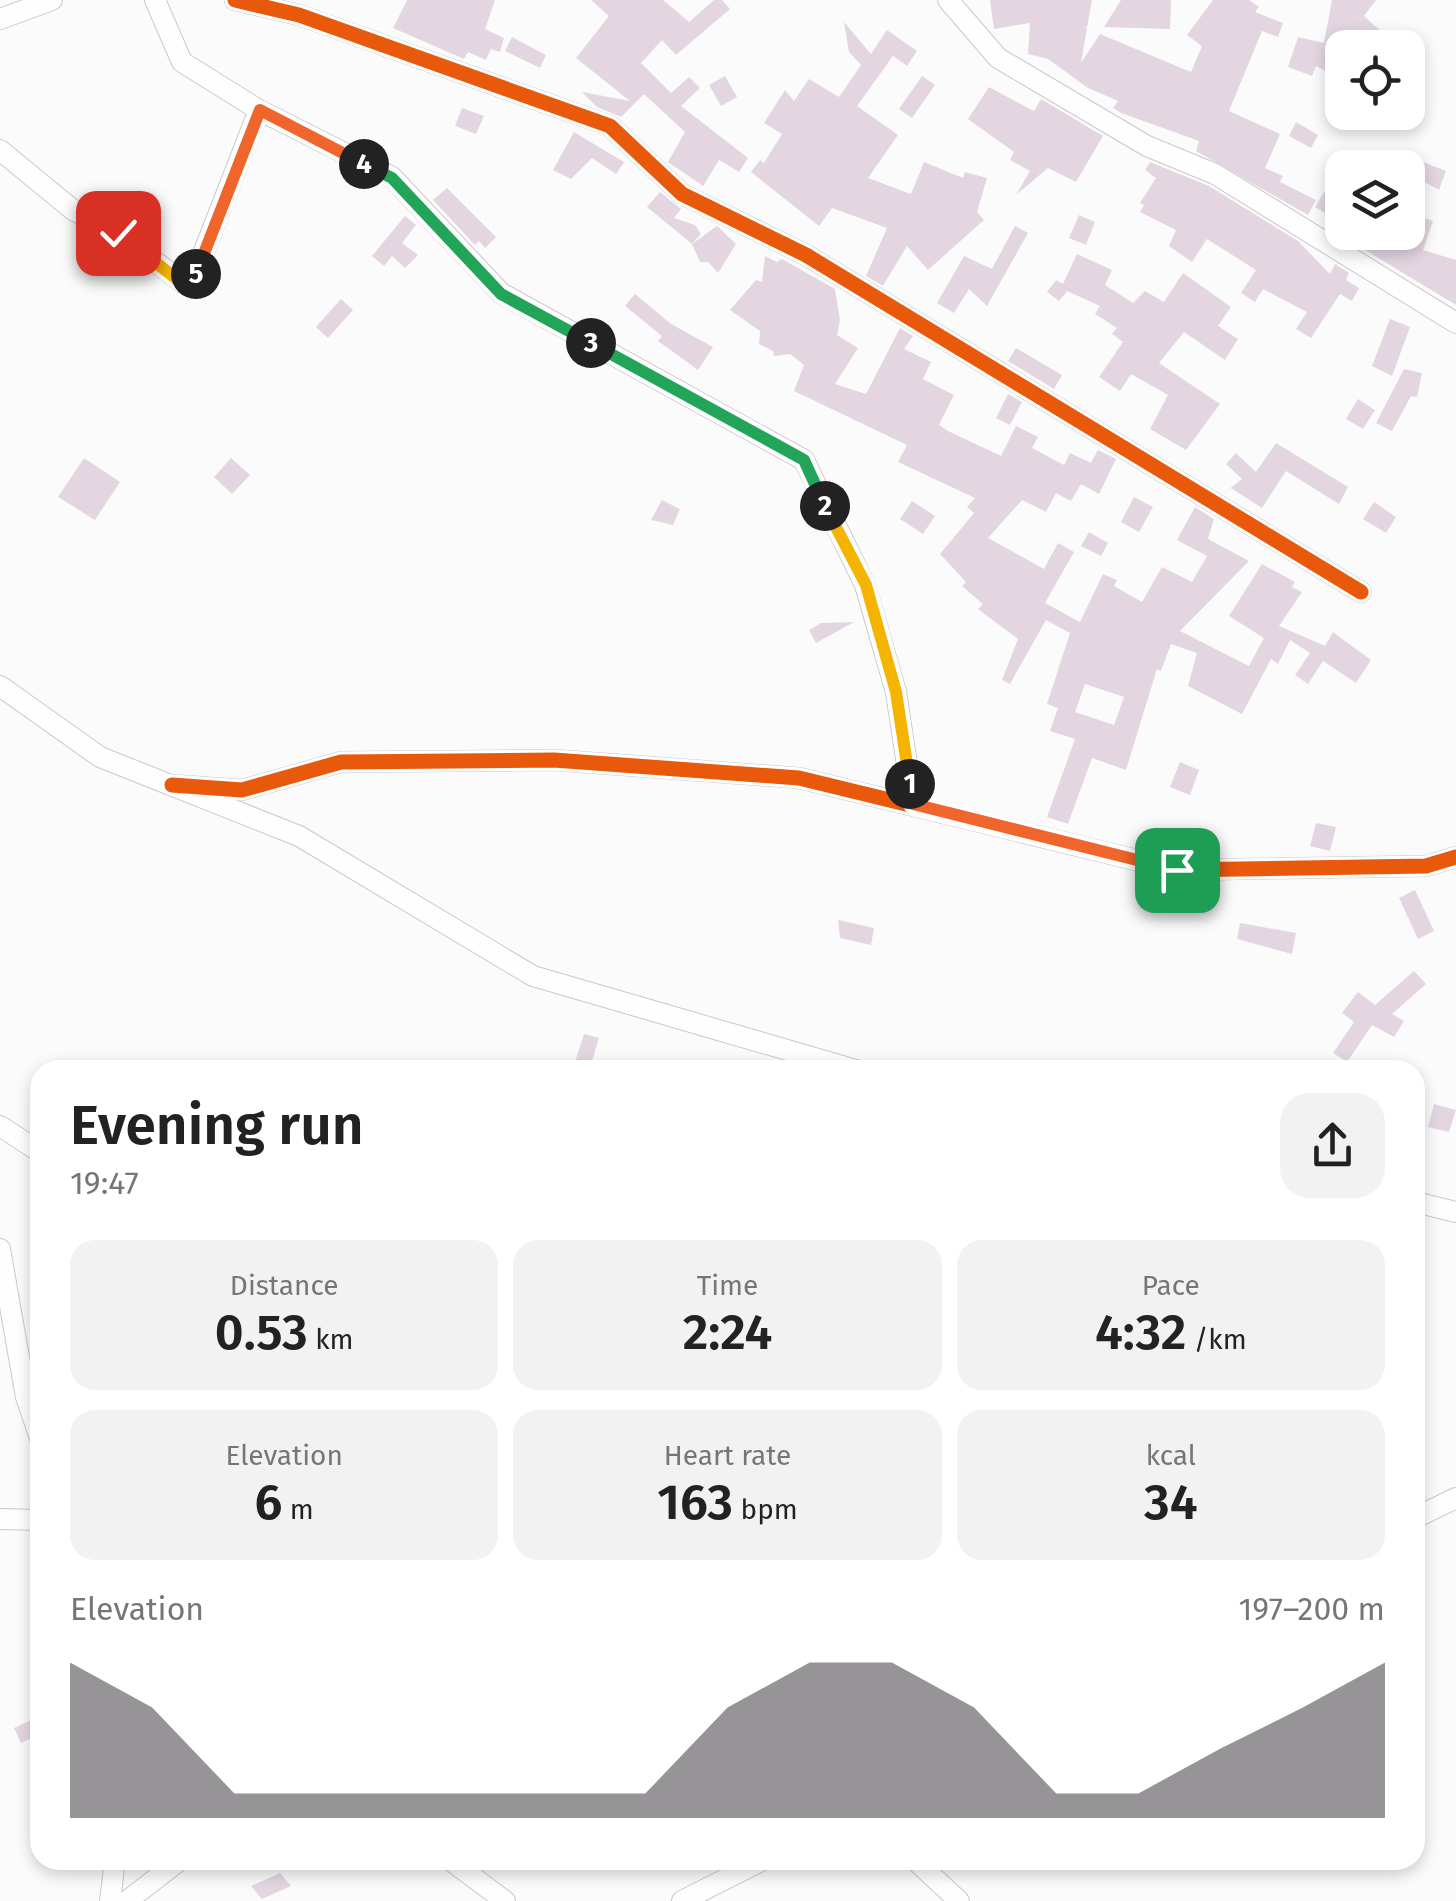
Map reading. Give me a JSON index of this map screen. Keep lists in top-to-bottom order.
{
  "page": {
    "pins": [
      "4",
      "5",
      "3",
      "2",
      "1"
    ],
    "heading": ["Evening run", "19:47"],
    "stats": [
      ["Distance", "0.53 km"],
      ["Time", "2:24"],
      ["Pace", "4:32 /km"],
      ["Elevation", "6 m"],
      ["Heart rate", "163 bpm"],
      ["kcal", "34"]
    ],
    "chart": ["Elevation", "197–200 m"]
  }
}
